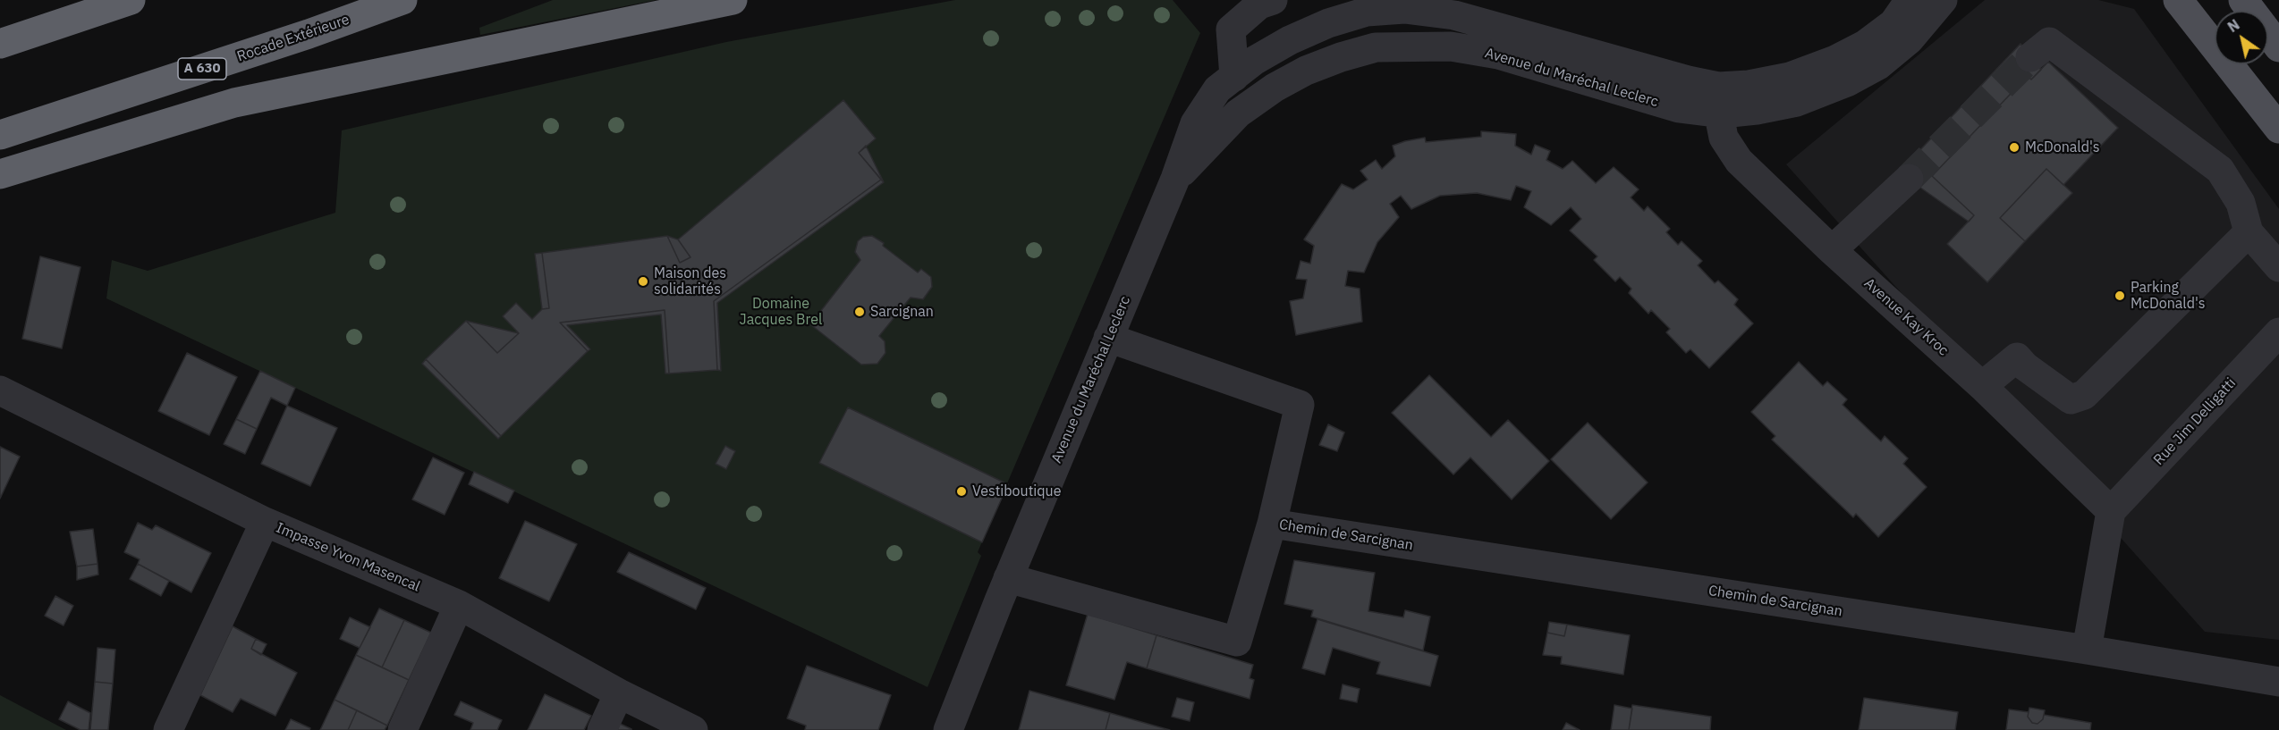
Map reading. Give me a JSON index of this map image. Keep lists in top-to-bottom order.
{
  "streets": {
    "highway": ["Rocade Extérieure", "A 630"],
    "street": [
      "Avenue du Maréchal Leclerc",
      "Avenue Kay Kroc",
      "Rue Jim Delligatti",
      "Chemin de Sarcignan",
      "Impasse Yvon Masencal"
    ]
  },
  "crossings": [
    ["Avenue du Maréchal Leclerc", "Avenue Kay Kroc"],
    ["Avenue du Maréchal Leclerc", "Chemin de Sarcignan"],
    ["Avenue Kay Kroc", "Rue Jim Delligatti"]
  ],
  "parks": ["Domaine Jacques Brel"],
  "places": [
    "McDonald's",
    "Maison des solidarités",
    "Parking McDonald's",
    "Sarcignan",
    "Vestiboutique"
  ],
  "north": "top left"
}
